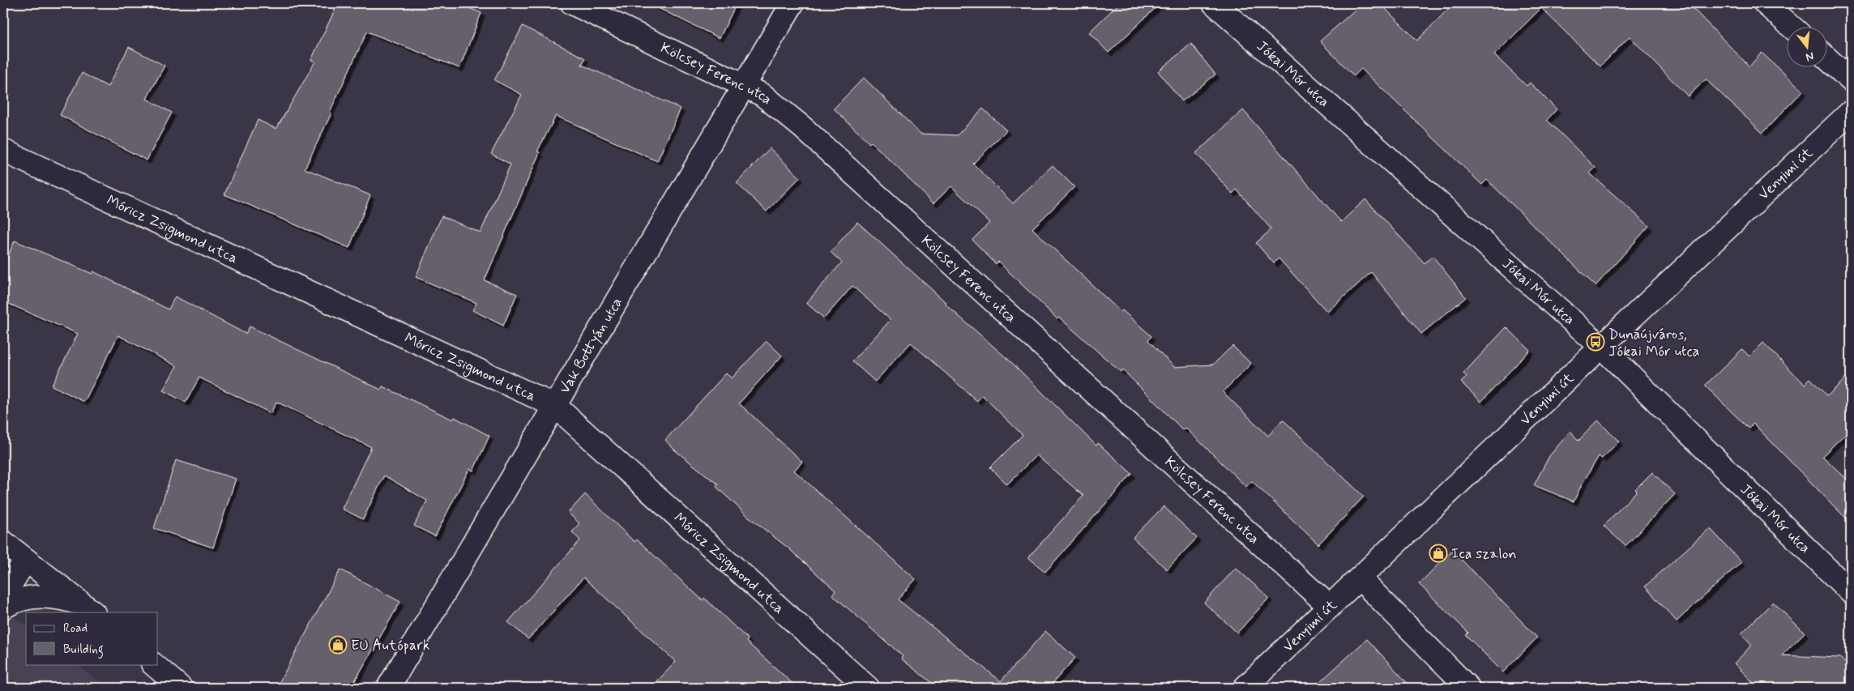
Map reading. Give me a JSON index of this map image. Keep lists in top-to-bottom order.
{
  "streets": {
    "street": [
      "Jókai Mór utca",
      "Kölcsey Ferenc utca",
      "Venyimi út",
      "Móricz Zsigmond utca",
      "Vak Bottyán utca"
    ]
  },
  "crossings": [
    ["Jókai Mór utca", "Venyimi út"],
    ["Kölcsey Ferenc utca", "Venyimi út"],
    ["Kölcsey Ferenc utca", "Vak Bottyán utca"],
    ["Móricz Zsigmond utca", "Vak Bottyán utca"]
  ],
  "places": {
    "bus stop": ["Dunaújváros, Jókai Mór utca"],
    "shop": ["Ica szalon", "EU Autópark"]
  },
  "legend": ["Road", "Building"],
  "north": "bottom"
}
